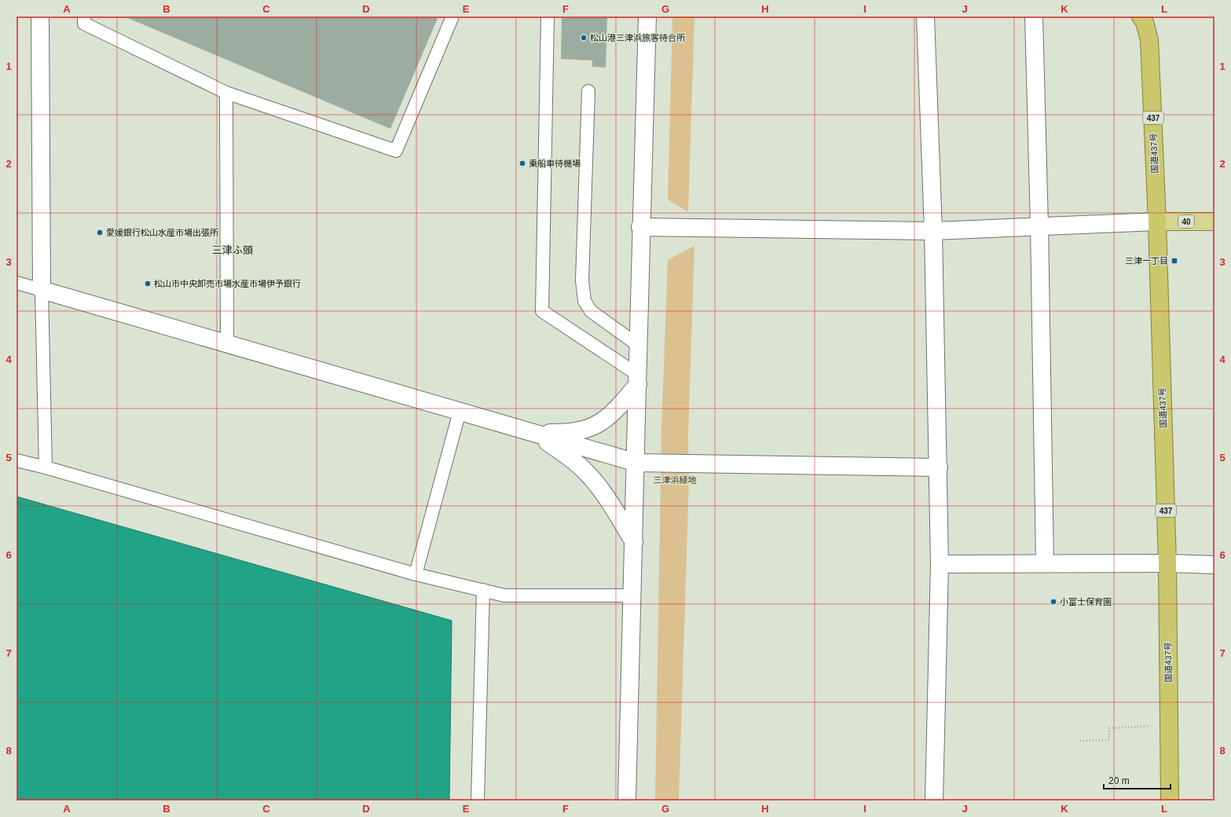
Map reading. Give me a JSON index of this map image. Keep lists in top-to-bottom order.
{
  "streets": {
    "highway": ["437", "国道437号"],
    "main road": ["40"]
  },
  "crossings": [
    ["国道437号", "40"]
  ],
  "districts": ["三津ふ頭"],
  "parks": ["三津浜緑地"],
  "places": {
    "other": [
      "松山港三津浜旅客待合所",
      "乗船車待機場",
      "愛媛銀行松山水産市場出張所",
      "松山市中央卸売市場水産市場伊予銀行",
      "小富士保育園"
    ],
    "transit": ["三津一丁目"]
  },
  "scale_bar": "20 m",
  "grid": {
    "columns": [
      "A",
      "B",
      "C",
      "D",
      "E",
      "F",
      "G",
      "H",
      "I",
      "J",
      "K",
      "L"
    ],
    "rows": [
      "1",
      "2",
      "3",
      "4",
      "5",
      "6",
      "7",
      "8"
    ]
  }
}
